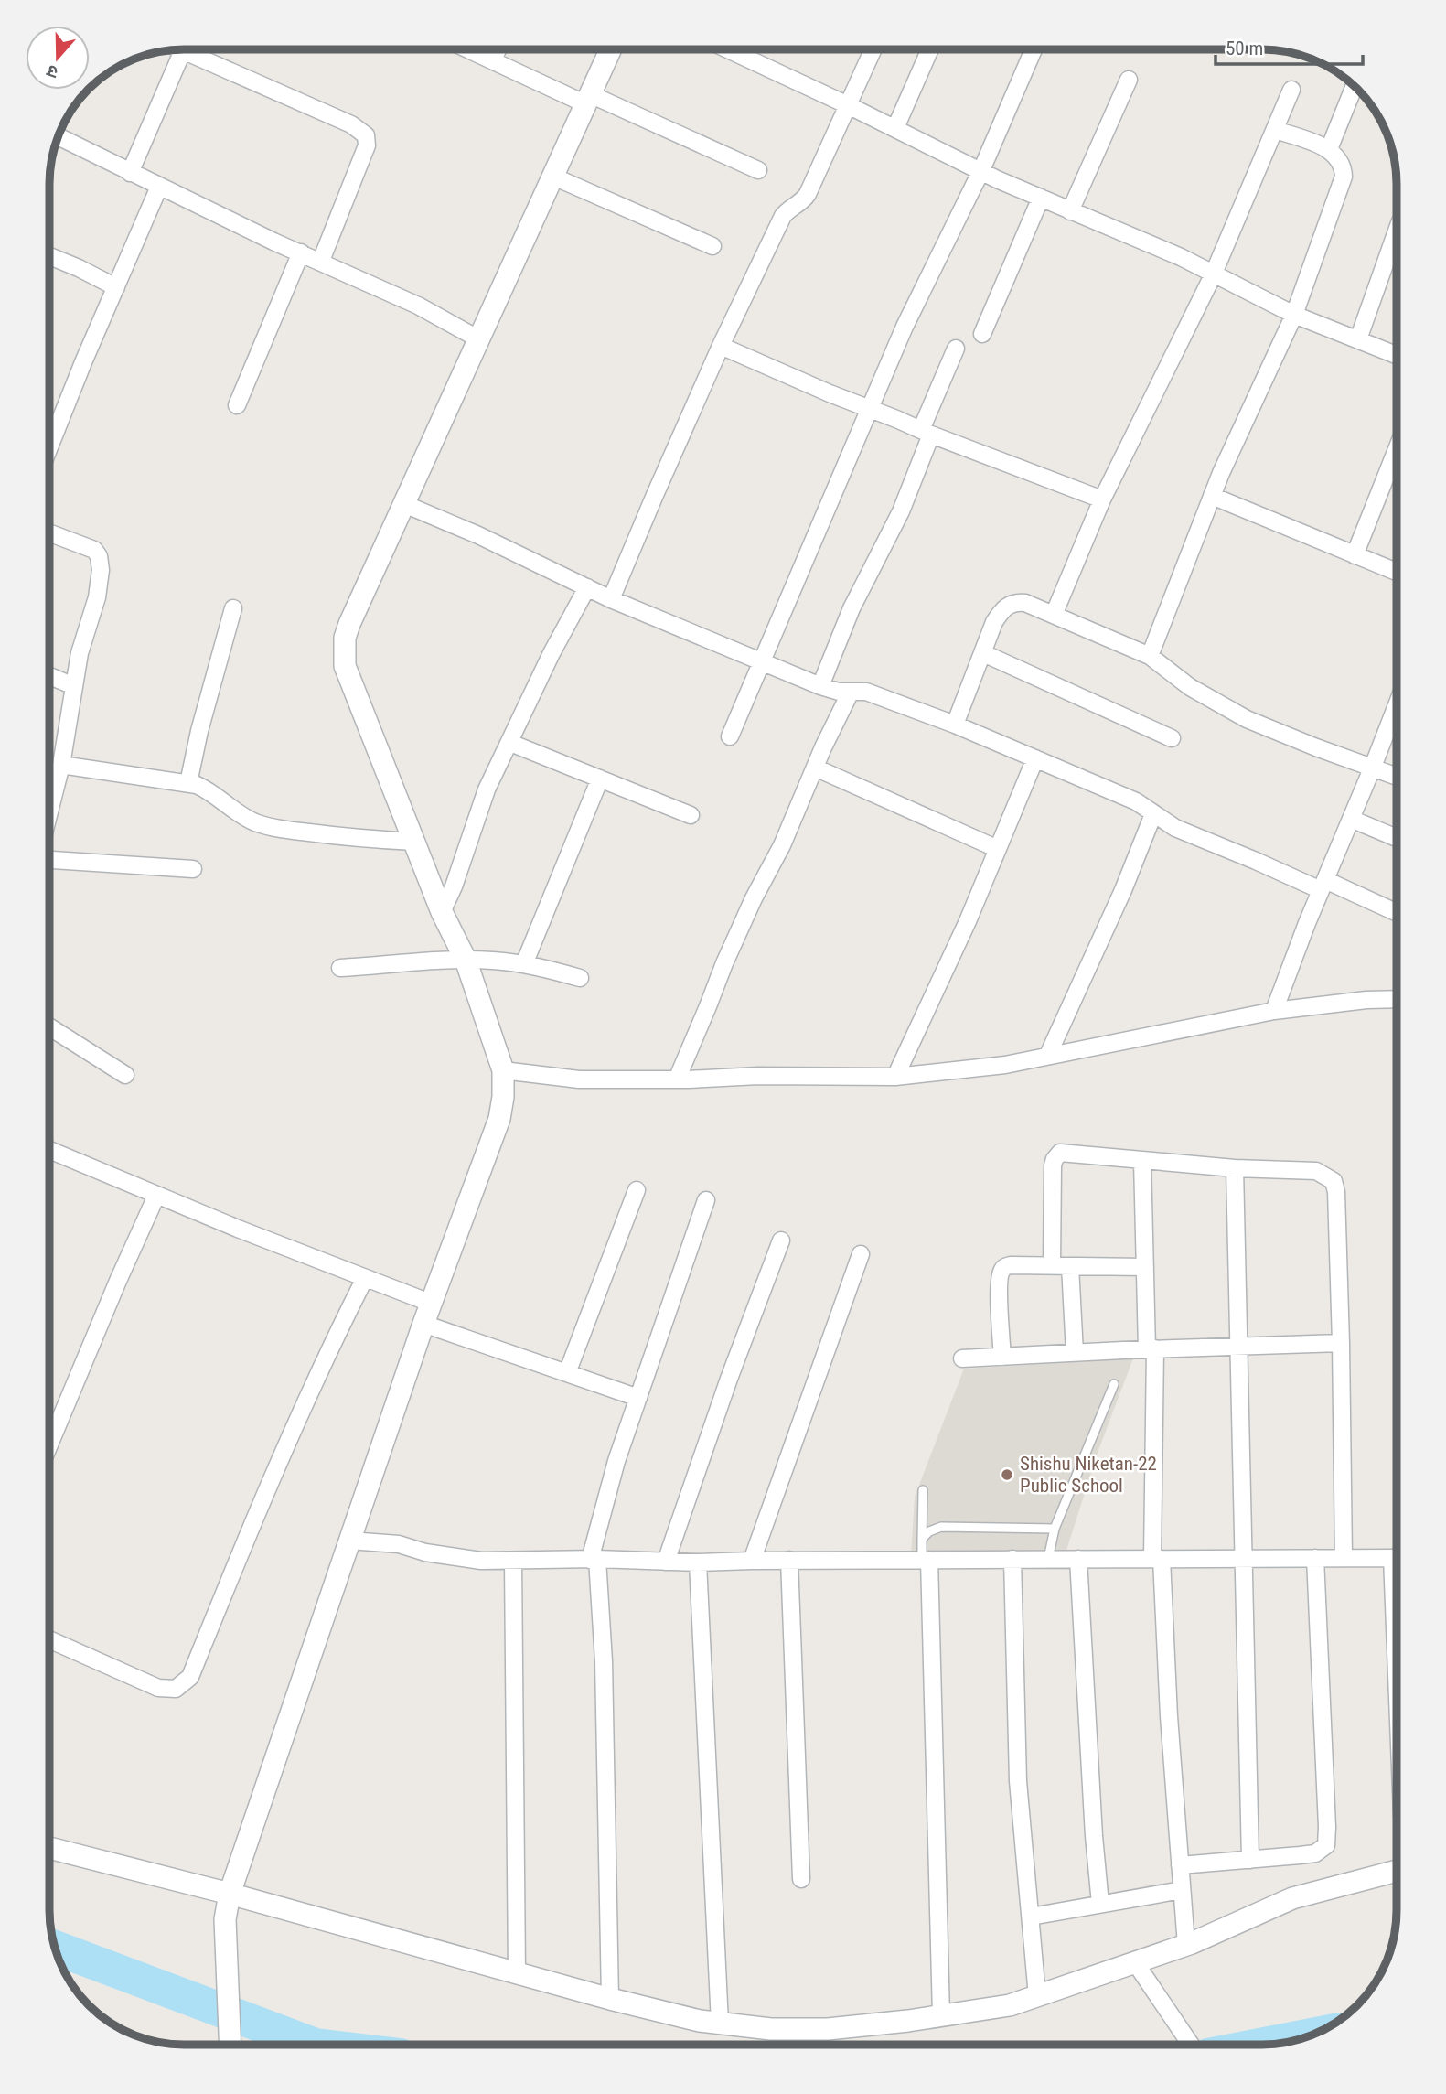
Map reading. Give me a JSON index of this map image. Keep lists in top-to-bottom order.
{
  "places": ["Shishu Niketan-22 Public School"],
  "scale_bar": "50 m",
  "north": "bottom"
}
